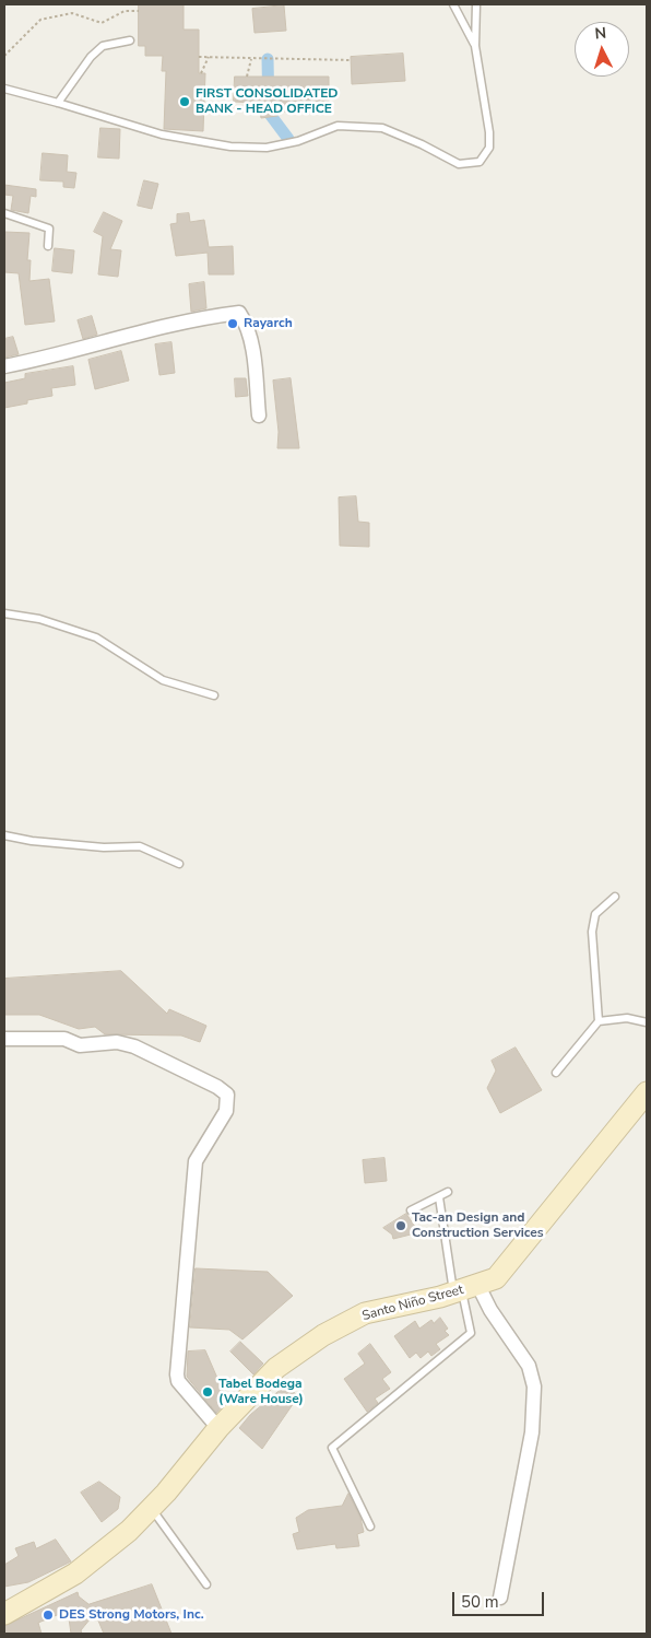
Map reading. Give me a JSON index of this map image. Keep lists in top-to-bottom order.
{
  "streets": {
    "main road": ["Santo Niño Street"]
  },
  "places": [
    "FIRST CONSOLIDATED BANK - HEAD OFFICE",
    "Rayarch",
    "Tac-an Design and Construction Services",
    "Tabel Bodega (Ware House)",
    "DES Strong Motors, Inc."
  ],
  "scale_bar": "50 m",
  "north": "top"
}
